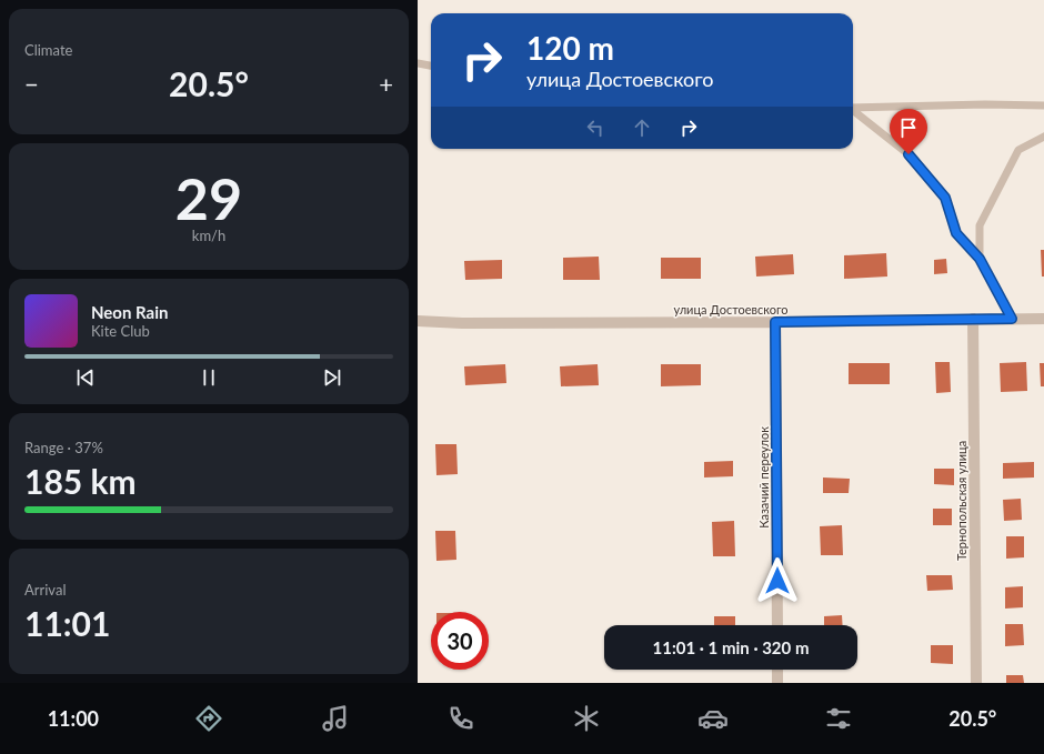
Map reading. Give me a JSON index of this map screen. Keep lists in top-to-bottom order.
{
  "streets": {
    "street": ["улица Достоевского", "Казачий переулок", "Тернопольская улица"]
  },
  "crossings": [
    ["улица Достоевского", "Казачий переулок"],
    ["улица Достоевского", "Тернопольская улица"]
  ],
  "page": {
    "tile": [
      "Climate",
      ["29", "km/h"],
      ["Range · 37%", "185 km"],
      ["Arrival", "11:01"]
    ],
    "turn": ["120 m", "улица Достоевского"],
    "heat": ["−", "20.5°", "+"],
    "song": ["Neon Rain", "Kite Club"],
    "limit": "30",
    "trip": "11:01 · 1 min · 320 m",
    "tabs": ["11:00", "20.5°"]
  }
}
